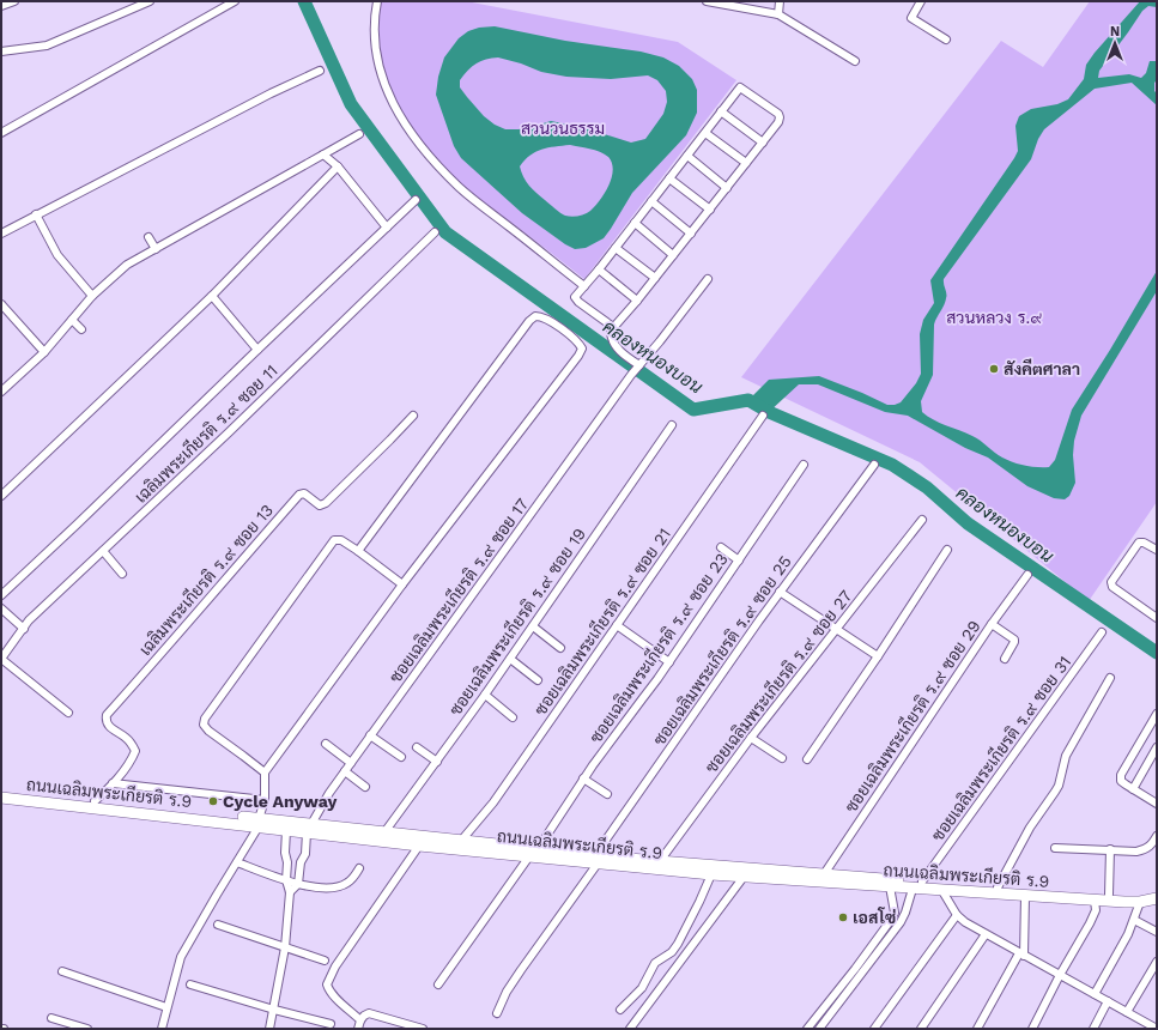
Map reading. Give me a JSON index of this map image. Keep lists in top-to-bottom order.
{
  "streets": {
    "main road": ["ถนนเฉลิมพระเกียรติ ร.9"],
    "street": [
      "เฉลิมพระเกียรติ ร.๙ ซอย 11",
      "เฉลิมพระเกียรติ ร.๙ ซอย 13",
      "ซอยเฉลิมพระเกียรติ ร.๙ ซอย 17",
      "ซอยเฉลิมพระเกียรติ ร.๙ ซอย 19",
      "ซอยเฉลิมพระเกียรติ ร.๙ ซอย 21",
      "ซอยเฉลิมพระเกียรติ ร.๙ ซอย 23",
      "ซอยเฉลิมพระเกียรติ ร.๙ ซอย 25",
      "ซอยเฉลิมพระเกียรติ ร.๙ ซอย 27",
      "ซอยเฉลิมพระเกียรติ ร.๙ ซอย 29",
      "ซอยเฉลิมพระเกียรติ ร.๙ ซอย 31"
    ]
  },
  "crossings": [
    ["เฉลิมพระเกียรติ ร.๙ ซอย 13", "ถนนเฉลิมพระเกียรติ ร.9"],
    ["ซอยเฉลิมพระเกียรติ ร.๙ ซอย 17", "ถนนเฉลิมพระเกียรติ ร.9"],
    ["ซอยเฉลิมพระเกียรติ ร.๙ ซอย 19", "ถนนเฉลิมพระเกียรติ ร.9"],
    ["ซอยเฉลิมพระเกียรติ ร.๙ ซอย 21", "ถนนเฉลิมพระเกียรติ ร.9"],
    ["ซอยเฉลิมพระเกียรติ ร.๙ ซอย 23", "ถนนเฉลิมพระเกียรติ ร.9"],
    ["ซอยเฉลิมพระเกียรติ ร.๙ ซอย 25", "ถนนเฉลิมพระเกียรติ ร.9"],
    ["ซอยเฉลิมพระเกียรติ ร.๙ ซอย 27", "ถนนเฉลิมพระเกียรติ ร.9"],
    ["ซอยเฉลิมพระเกียรติ ร.๙ ซอย 29", "ถนนเฉลิมพระเกียรติ ร.9"],
    ["ซอยเฉลิมพระเกียรติ ร.๙ ซอย 31", "ถนนเฉลิมพระเกียรติ ร.9"]
  ],
  "water": ["คลองหนองบอน"],
  "parks": ["สวนวนธรรม", "สวนหลวง ร.๙"],
  "places": ["สังคีตศาลา", "Cycle Anyway", "เอสโซ่"],
  "north": "top"
}
